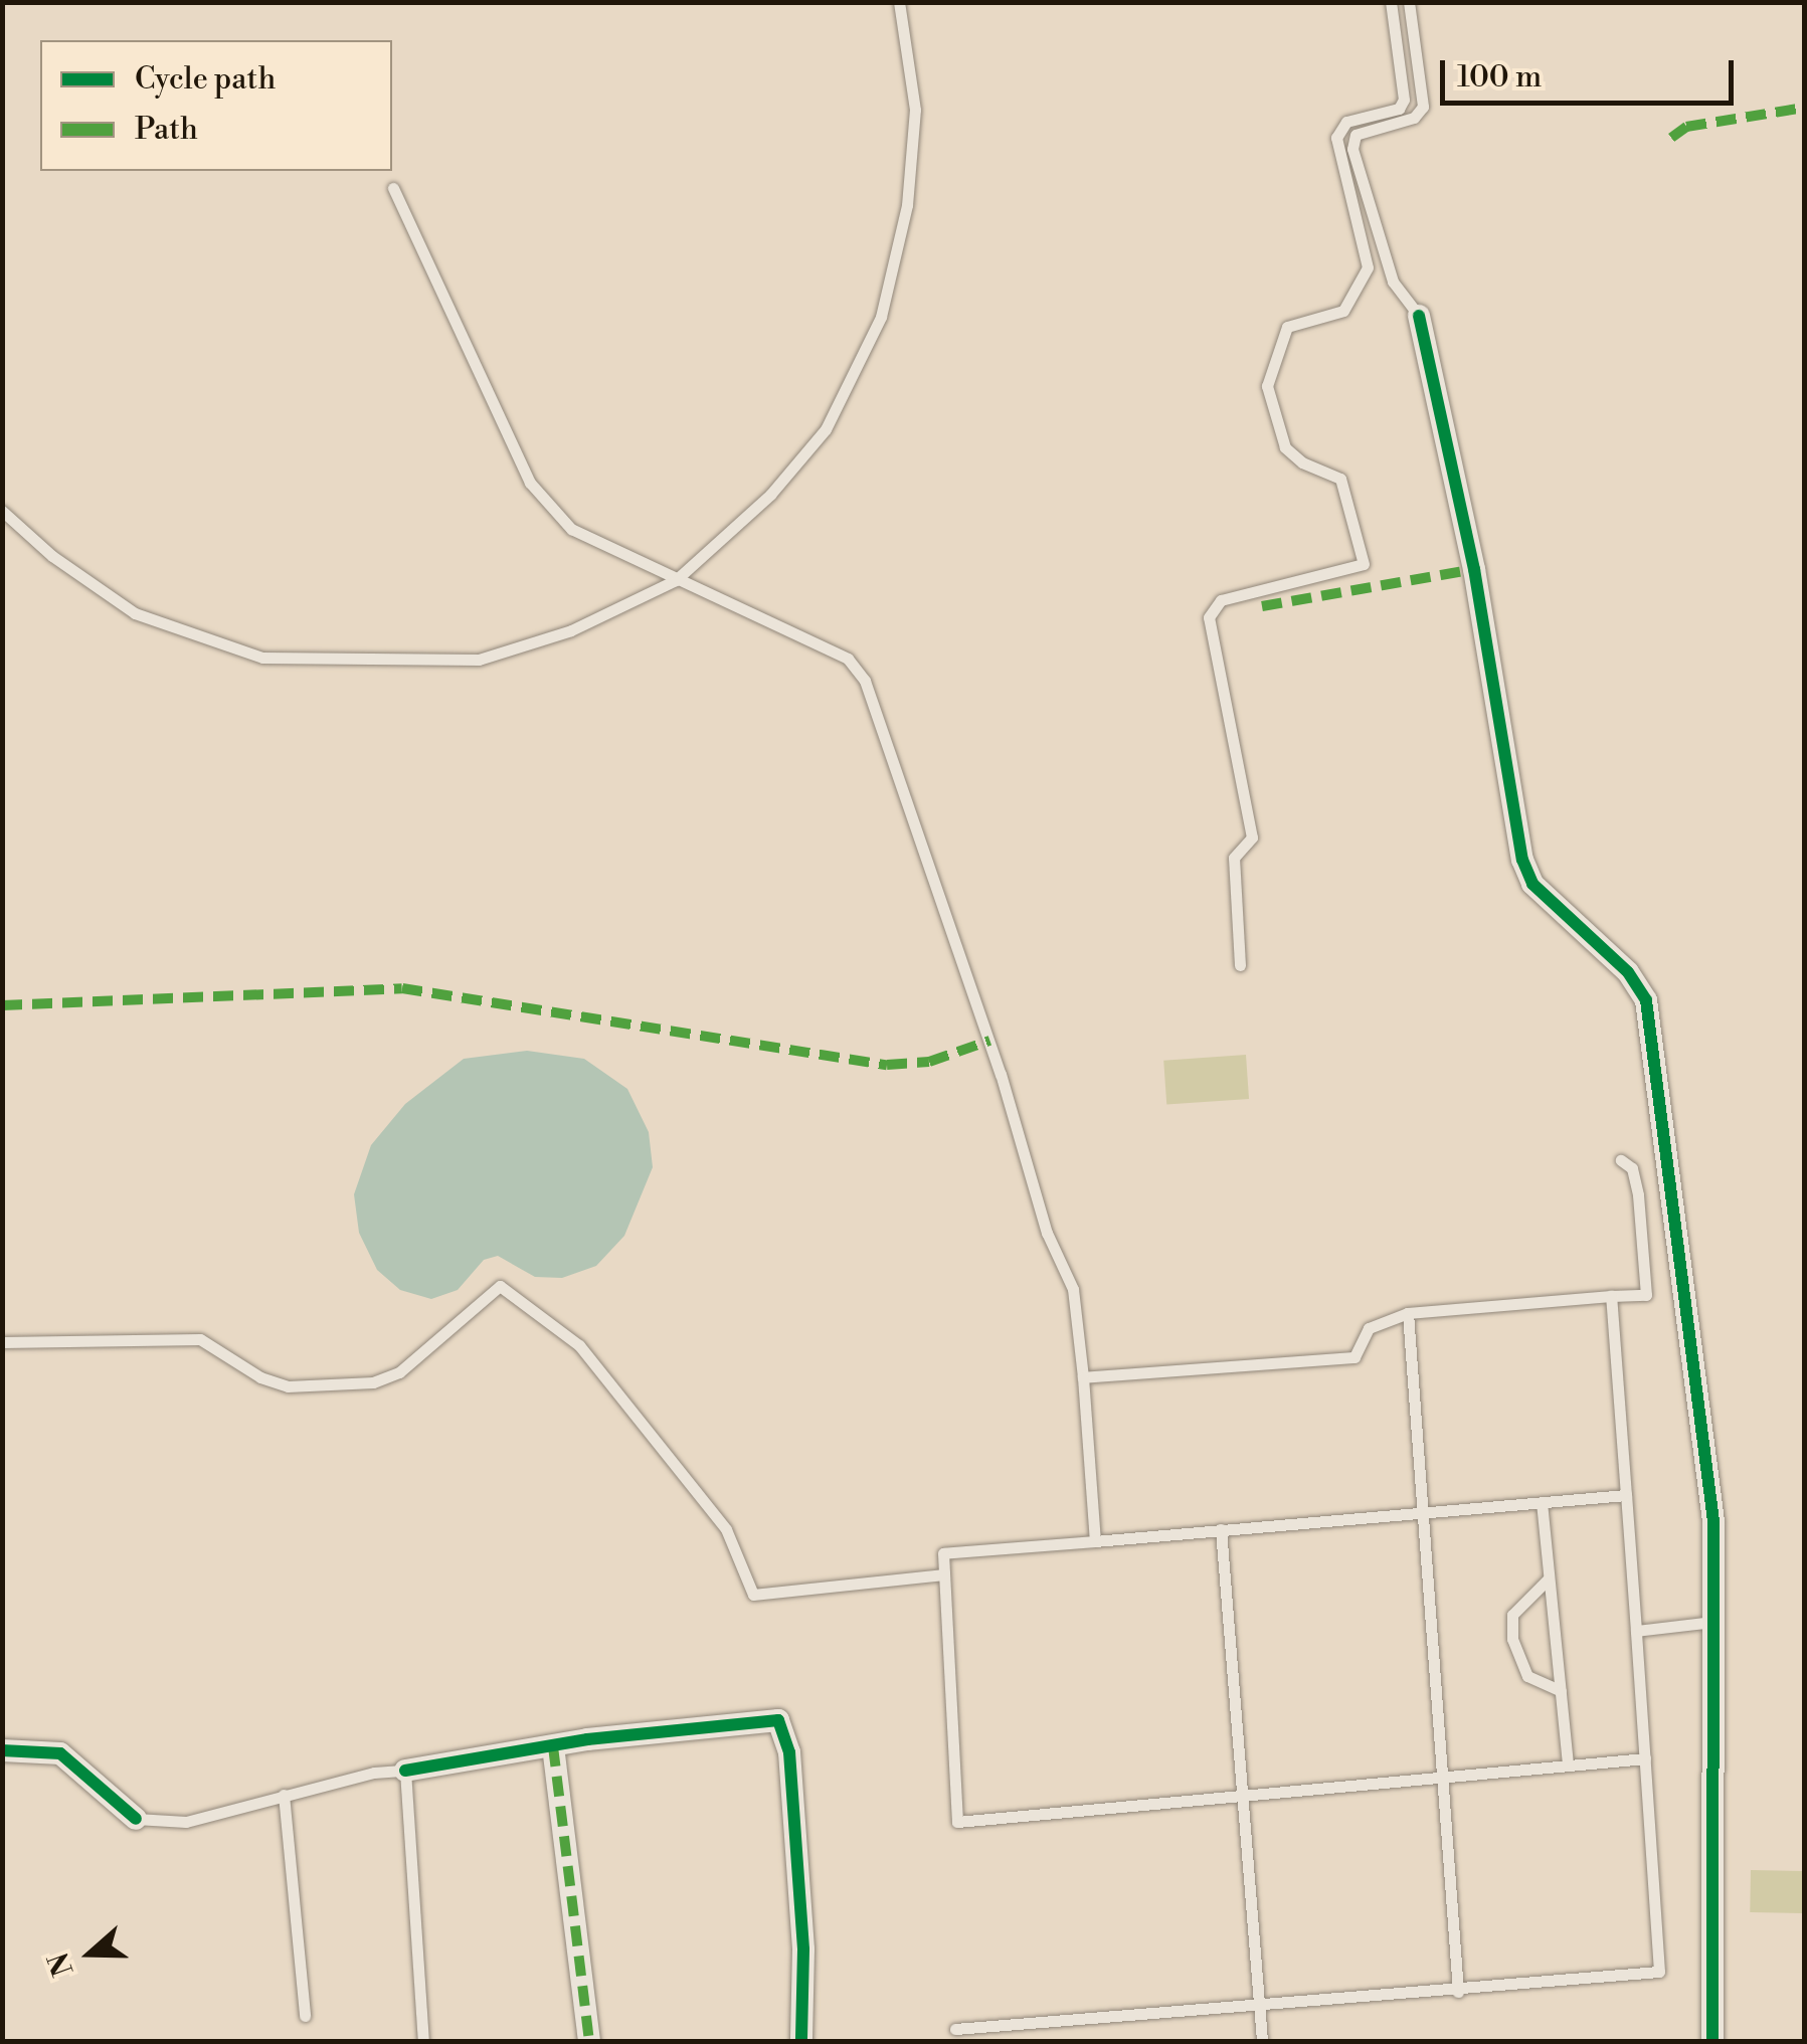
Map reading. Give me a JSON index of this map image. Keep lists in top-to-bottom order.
{
  "legend": ["Cycle path", "Path"],
  "scale_bar": "100 m",
  "north": "left"
}
